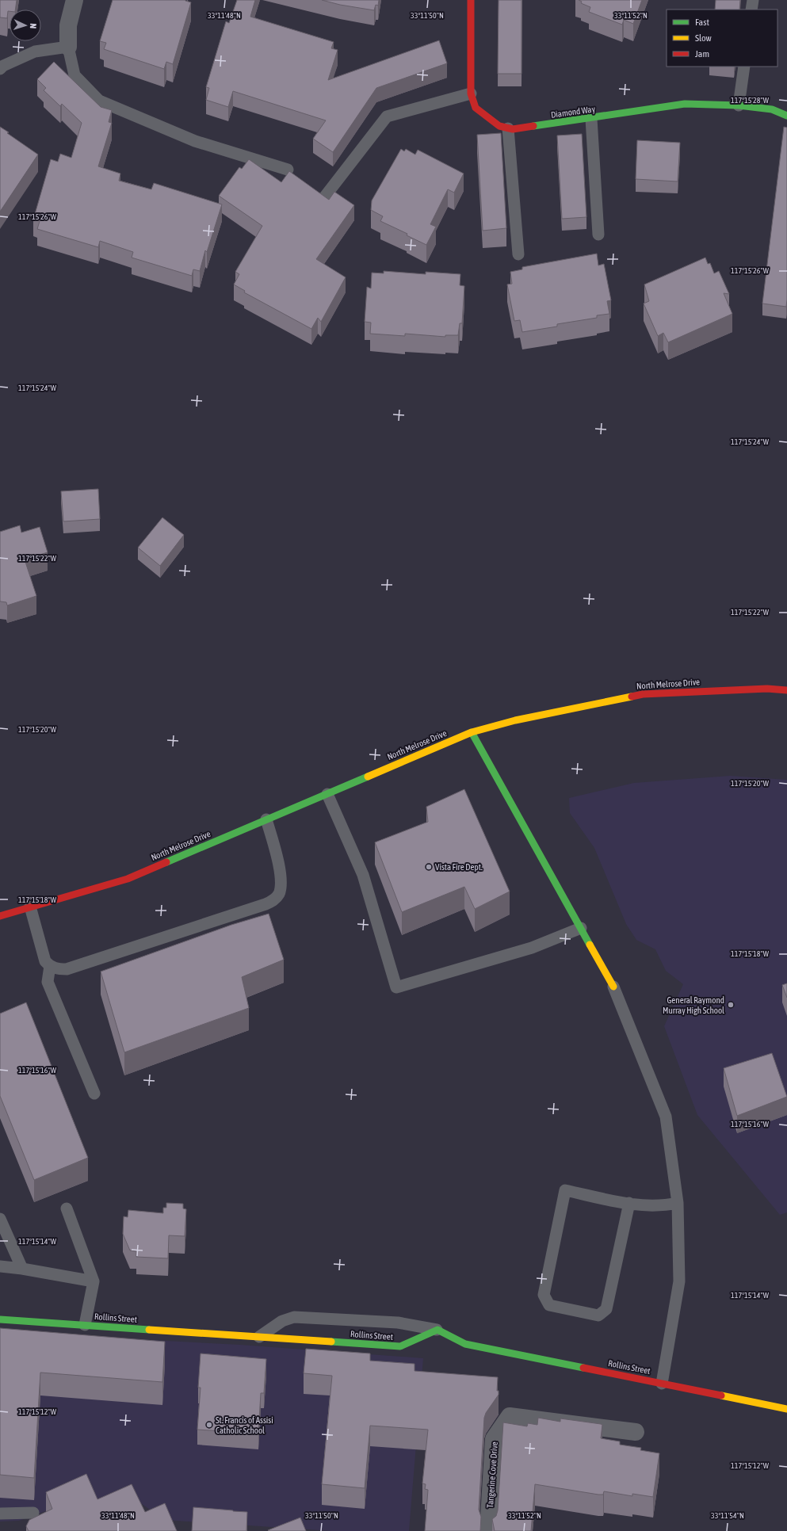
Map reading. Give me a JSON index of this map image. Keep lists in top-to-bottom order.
{
  "streets": {
    "street": [
      "Diamond Way",
      "North Melrose Drive",
      "Rollins Street",
      "Tangerine Cove Drive"
    ]
  },
  "places": ["Vista Fire Dept.", "General Raymond Murray High School", "St. Francis of Assisi Catholic School"],
  "legend": ["Fast", "Slow", "Jam"],
  "north": "right",
  "coordinates": [
    "33°11'48\"N",
    "33°11'50\"N",
    "33°11'52\"N",
    "117°15'28\"W",
    "117°15'26\"W",
    "117°15'24\"W",
    "117°15'22\"W",
    "117°15'20\"W",
    "117°15'18\"W",
    "117°15'16\"W",
    "117°15'14\"W",
    "117°15'12\"W",
    "33°11'54\"N"
  ]
}
